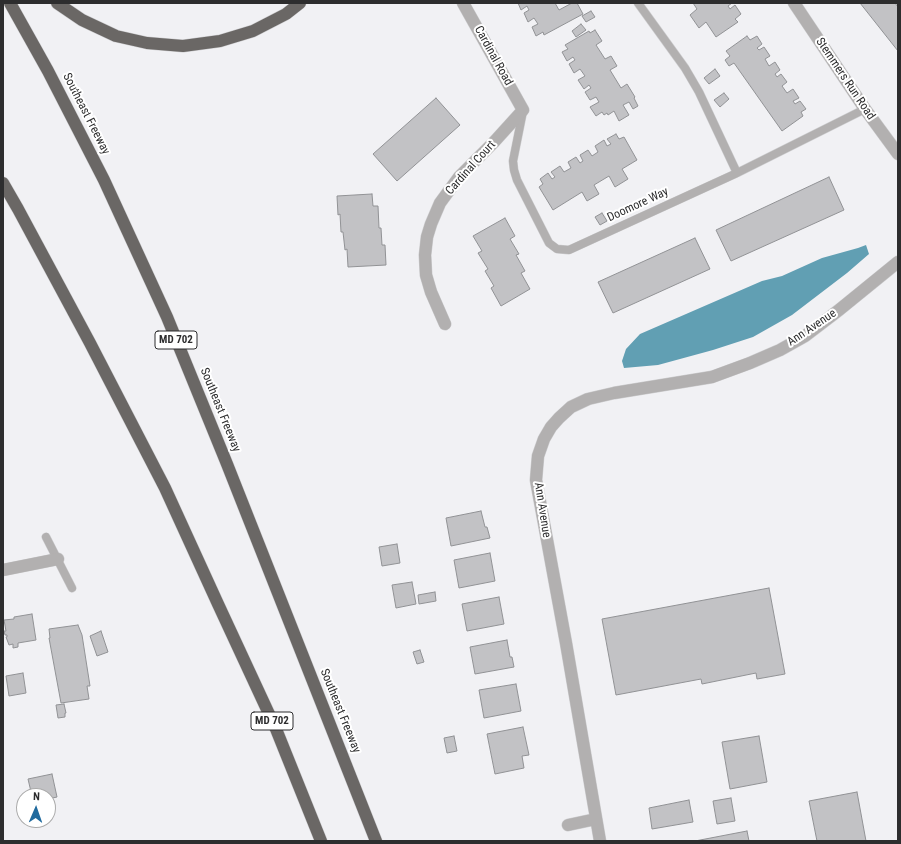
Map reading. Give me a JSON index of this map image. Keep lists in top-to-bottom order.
{
  "streets": {
    "highway": ["Southeast Freeway", "MD 702"],
    "street": [
      "Cardinal Road",
      "Stemmers Run Road",
      "Cardinal Court",
      "Ann Avenue"
    ],
    "lane": ["Doomore Way"]
  },
  "crossings": [
    ["Cardinal Road", "Cardinal Court"],
    ["Cardinal Road", "Doomore Way"],
    ["Stemmers Run Road", "Doomore Way"],
    ["Cardinal Court", "Doomore Way"]
  ],
  "north": "top"
}
